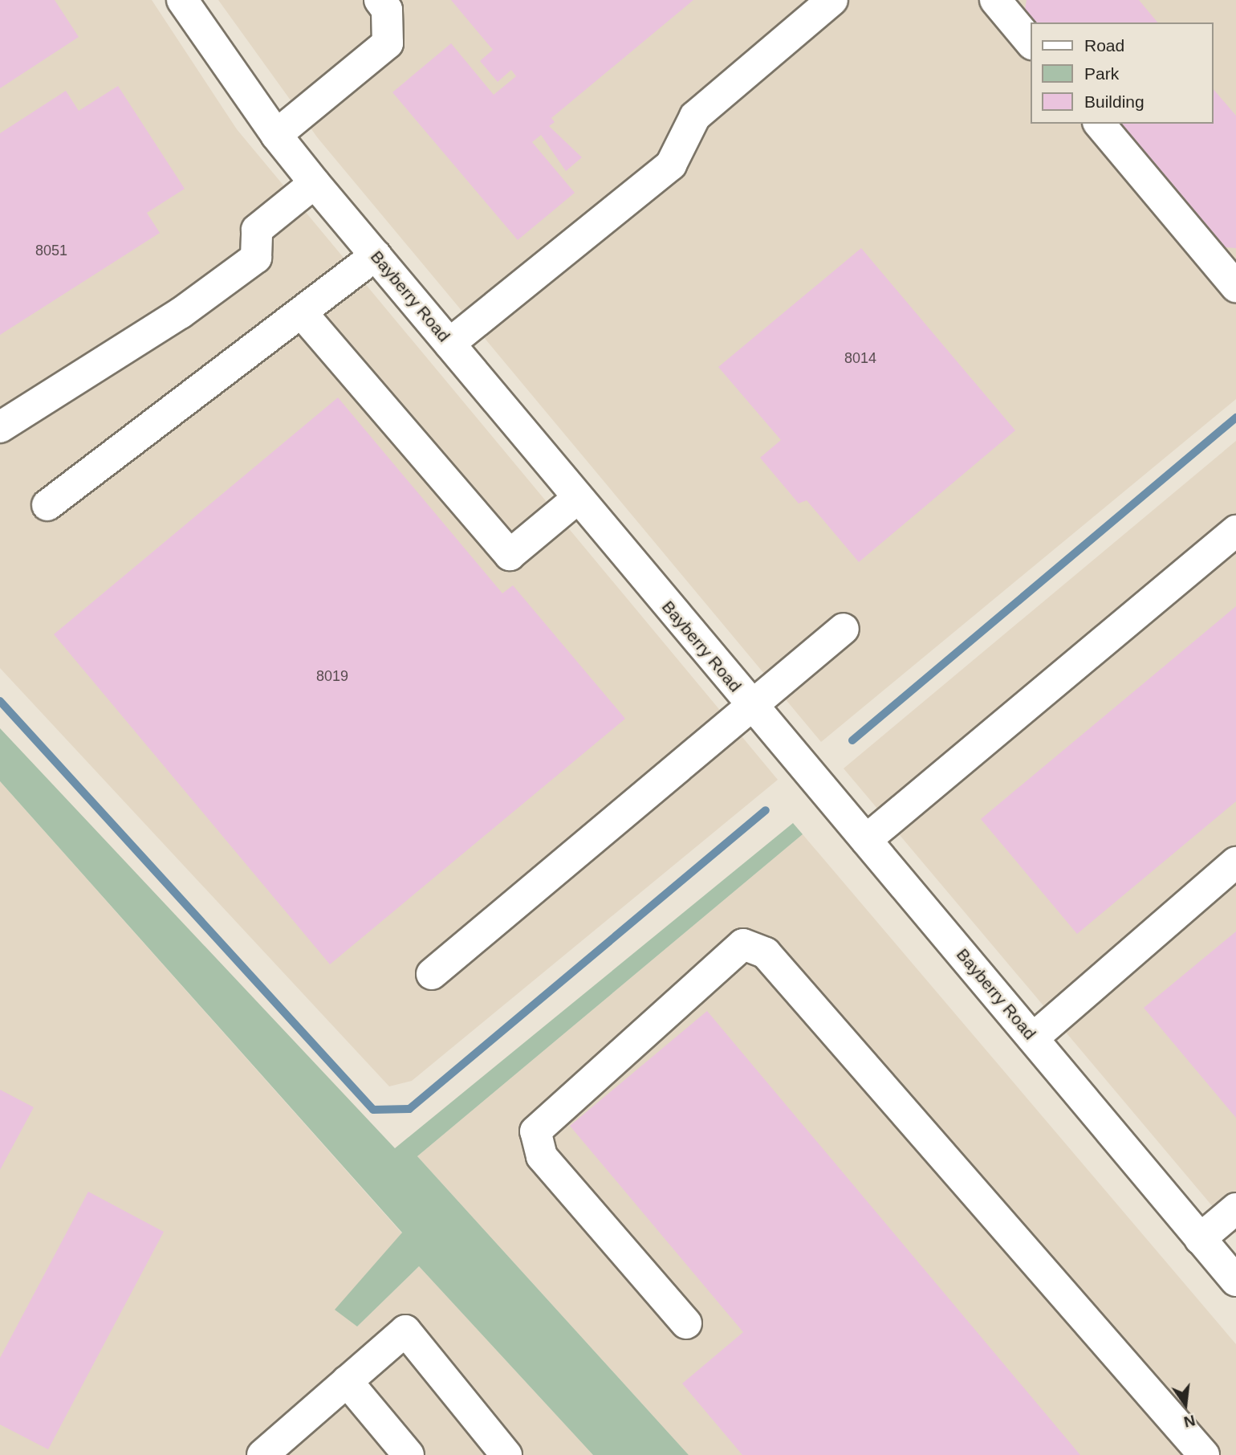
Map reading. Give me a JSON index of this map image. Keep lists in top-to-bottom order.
{
  "streets": {
    "street": ["Bayberry Road"]
  },
  "house_numbers": ["8051", "8014", "8019"],
  "legend": ["Road", "Park", "Building"],
  "north": "bottom"
}
